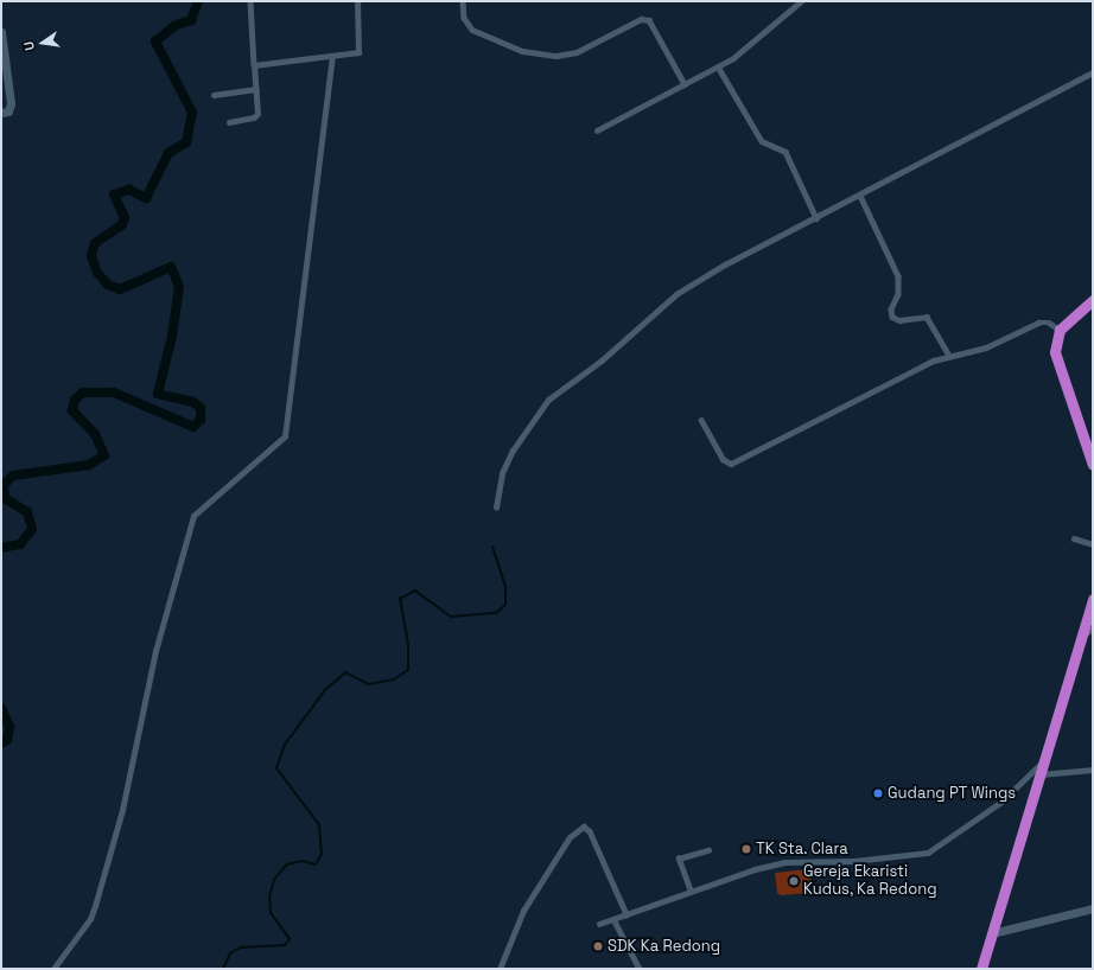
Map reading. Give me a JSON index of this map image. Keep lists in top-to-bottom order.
{
  "places": [
    "Gudang PT Wings",
    "TK Sta. Clara",
    "Gereja Ekaristi Kudus, Ka Redong",
    "SDK Ka Redong"
  ],
  "north": "left"
}
